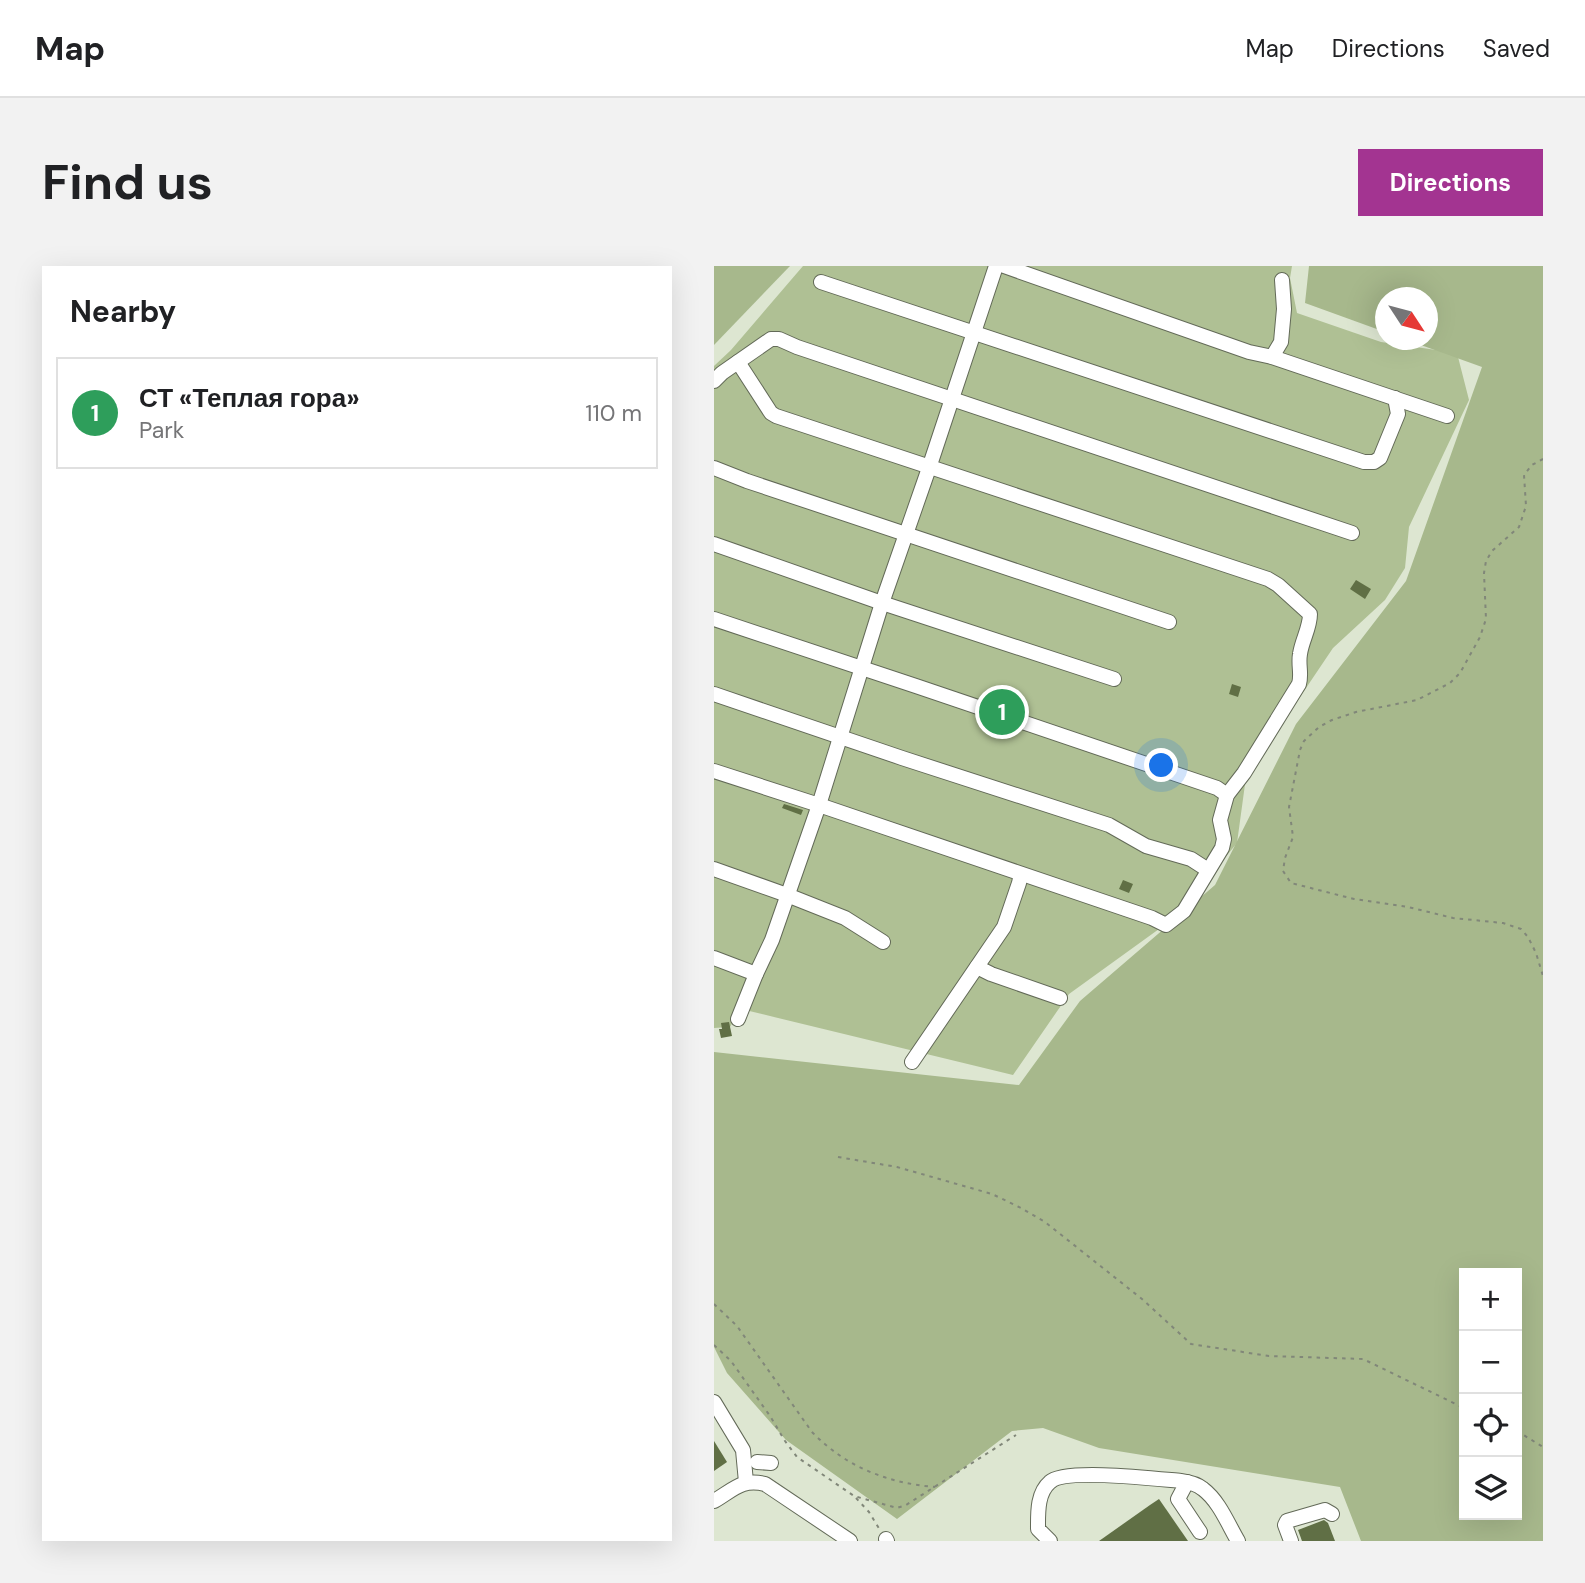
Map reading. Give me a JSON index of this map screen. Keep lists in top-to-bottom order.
{
  "north": "bottom right",
  "page": {
    "header": "Map",
    "nav": ["Map", "Directions", "Saved"],
    "buttons": "Directions",
    "title": "Find us",
    "heading": "Nearby",
    "list": [
      {
        "mark": "1",
        "name": "СТ «Теплая гора»",
        "note": "Park",
        "value": "110 m"
      }
    ],
    "pins": "1",
    "map_buttons": ["+", "−"]
  }
}
